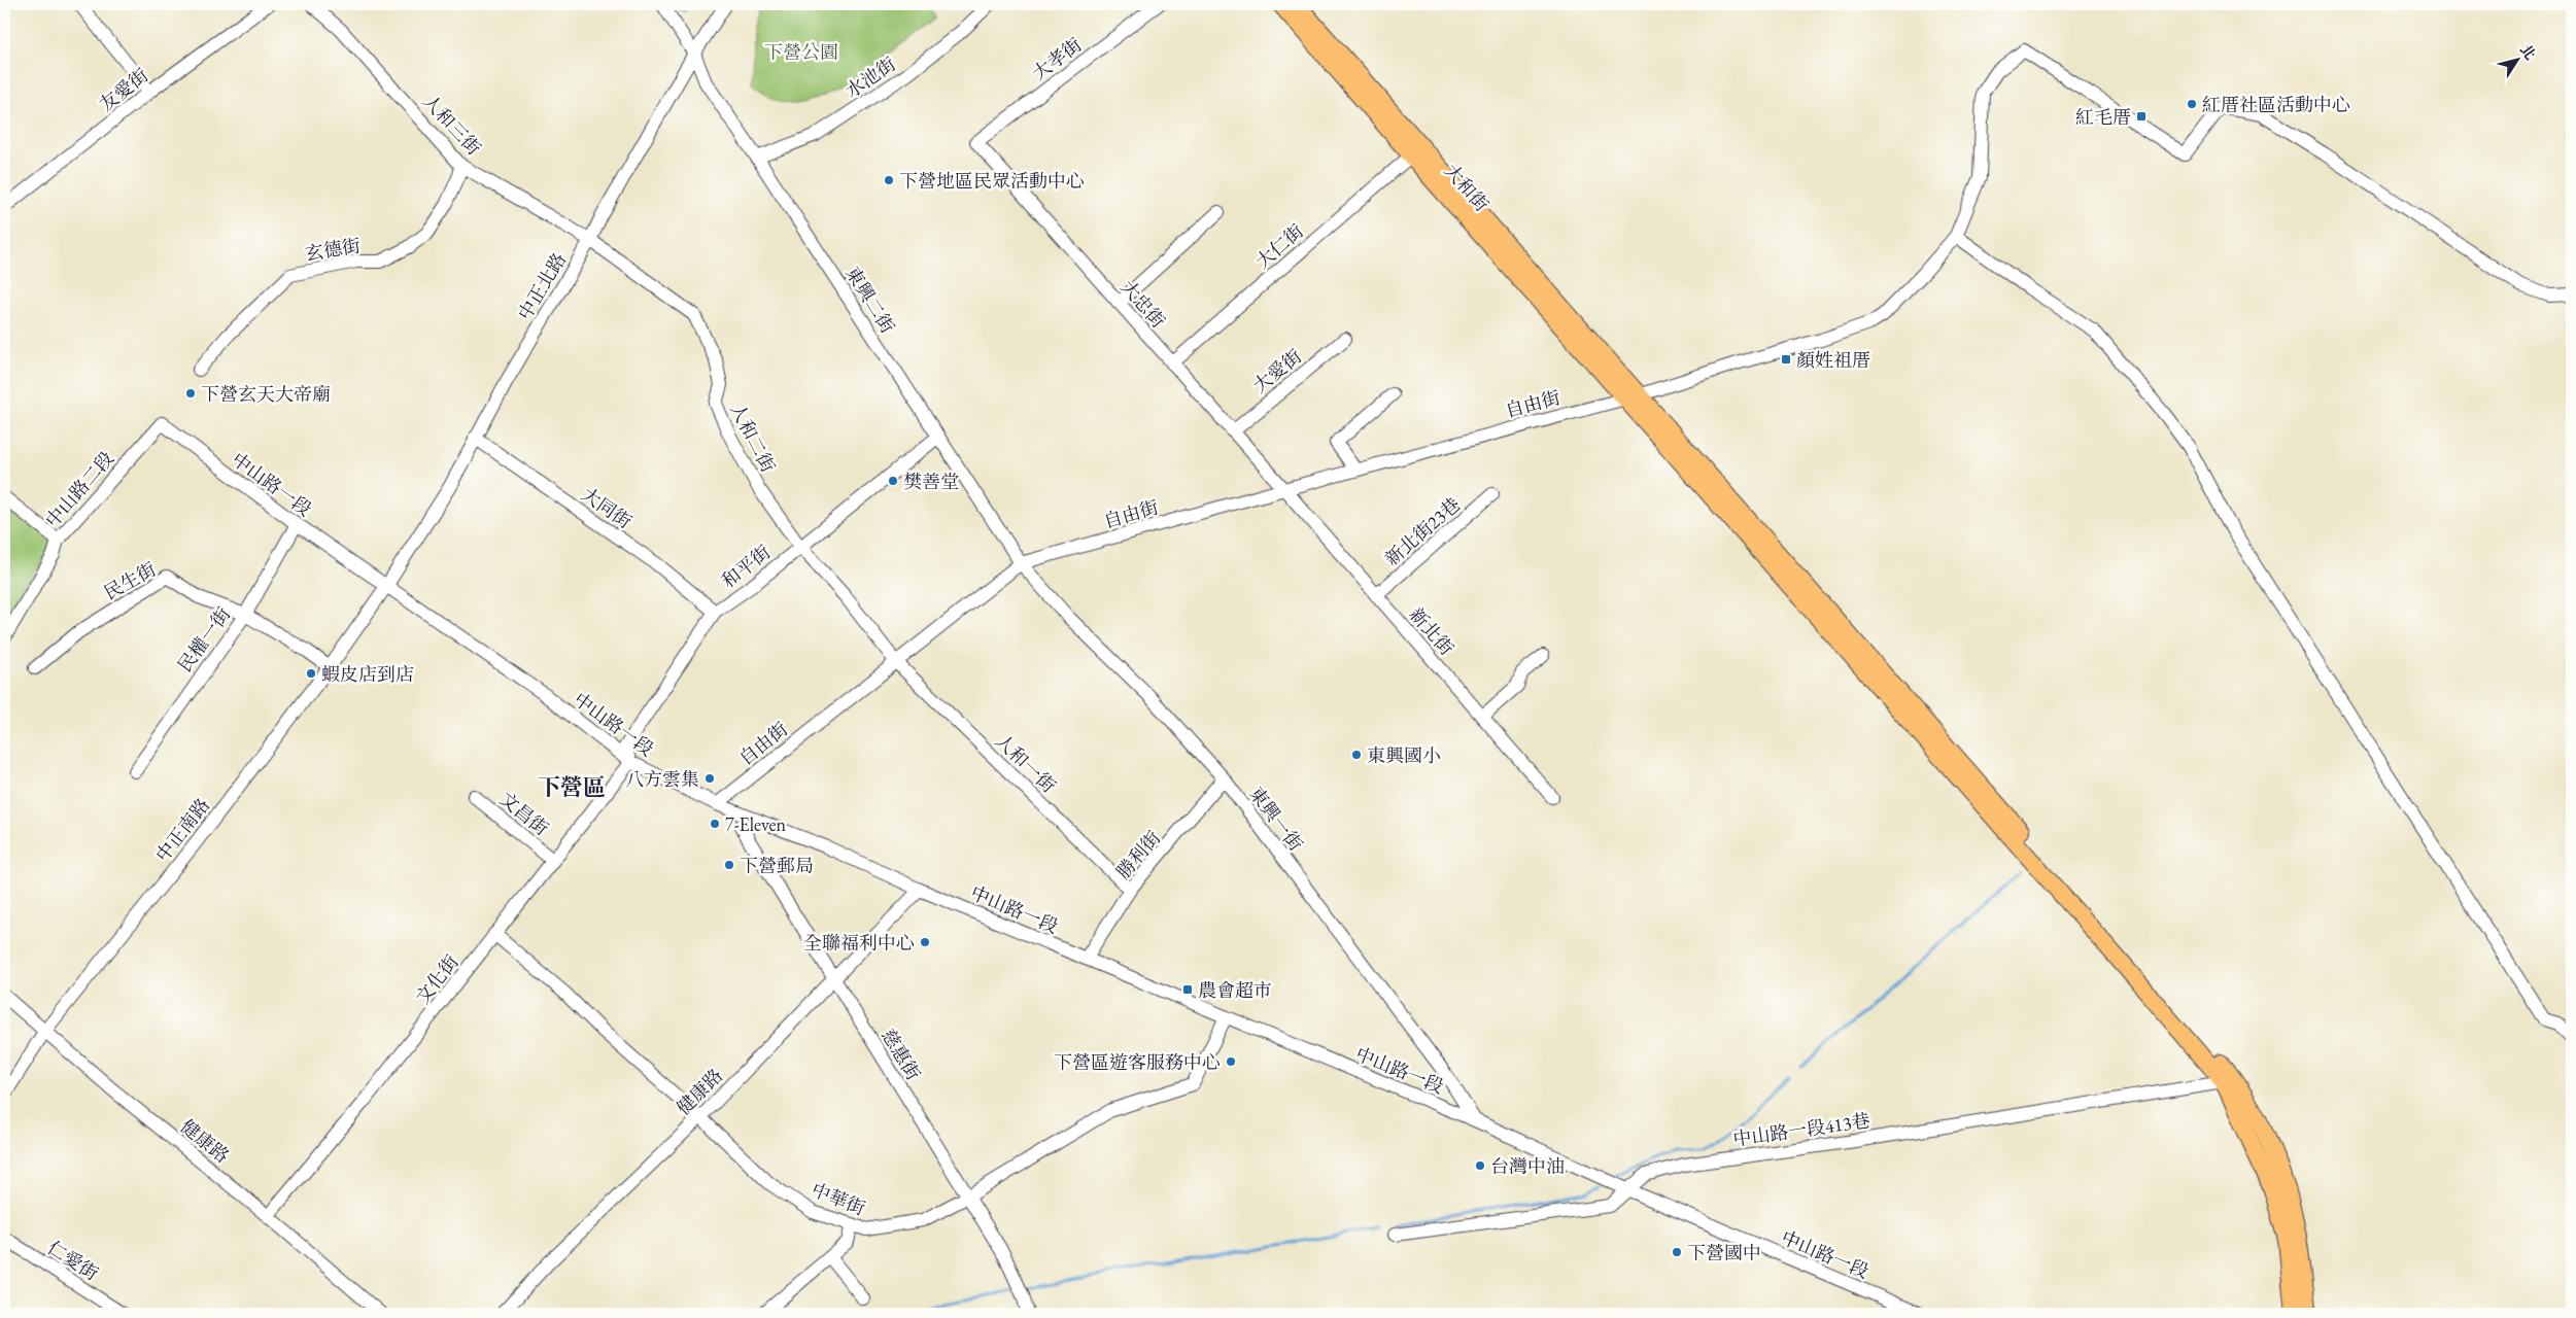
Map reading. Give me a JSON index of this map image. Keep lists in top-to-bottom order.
{
  "streets": {
    "main road": ["大和街"],
    "street": [
      "大孝街",
      "水池街",
      "友愛街",
      "人和三街",
      "大仁街",
      "玄德街",
      "中正北路",
      "東興二街",
      "大忠街",
      "大愛街",
      "自由街",
      "人和二街",
      "中山路一段",
      "中山路二段",
      "大同街",
      "新北街23巷",
      "和平街",
      "民生街",
      "新北街",
      "民權一街",
      "人和一街",
      "文昌街",
      "東興一街",
      "中正南路",
      "勝利街",
      "文化街",
      "慈惠街",
      "健康路",
      "中山路一段413巷",
      "中華街",
      "仁愛街"
    ]
  },
  "crossings": [
    ["大孝街", "大忠街"],
    ["水池街", "東興二街"],
    ["人和三街", "玄德街"],
    ["人和三街", "中正北路"],
    ["人和三街", "人和二街"],
    ["大和街", "大仁街"],
    ["大和街", "自由街"],
    ["大仁街", "大忠街"],
    ["中正北路", "東興二街"],
    ["中正北路", "人和二街"],
    ["中正北路", "中山路一段"],
    ["中正北路", "大同街"],
    ["中正北路", "中正南路"],
    ["東興二街", "自由街"],
    ["東興二街", "和平街"],
    ["東興二街", "東興一街"],
    ["大忠街", "大愛街"],
    ["大忠街", "自由街"],
    ["大忠街", "新北街"],
    ["自由街", "人和二街"],
    ["自由街", "中山路一段"],
    ["自由街", "新北街"],
    ["自由街", "人和一街"],
    ["自由街", "東興一街"],
    ["人和二街", "和平街"],
    ["人和二街", "人和一街"],
    ["中山路一段", "中山路二段"],
    ["中山路一段", "和平街"],
    ["中山路一段", "民權一街"],
    ["中山路一段", "東興一街"],
    ["中山路一段", "中正南路"],
    ["中山路一段", "勝利街"],
    ["中山路一段", "文化街"],
    ["中山路一段", "慈惠街"],
    ["中山路一段", "健康路"],
    ["中山路一段", "中山路一段413巷"],
    ["中山路一段", "中華街"],
    ["大同街", "和平街"],
    ["新北街23巷", "新北街"],
    ["和平街", "文化街"],
    ["民生街", "民權一街"],
    ["民生街", "中正南路"],
    ["人和一街", "勝利街"],
    ["文昌街", "文化街"],
    ["東興一街", "勝利街"],
    ["中正南路", "健康路"],
    ["文化街", "健康路"],
    ["文化街", "中華街"],
    ["慈惠街", "健康路"],
    ["慈惠街", "中華街"],
    ["健康路", "中華街"]
  ],
  "districts": ["下營區"],
  "parks": ["下營公園"],
  "places": {
    "other": [
      "紅厝社區活動中心",
      "下營地區民眾活動中心",
      "下營玄天大帝廟",
      "樊善堂",
      "蝦皮店到店",
      "東興國小",
      "八方雲集",
      "7-Eleven",
      "下營郵局",
      "全聯福利中心",
      "下營區遊客服務中心",
      "台灣中油",
      "下營國中"
    ],
    "transit": ["紅毛厝", "顏姓祖厝", "農會超市"]
  },
  "north": "top right"
}
